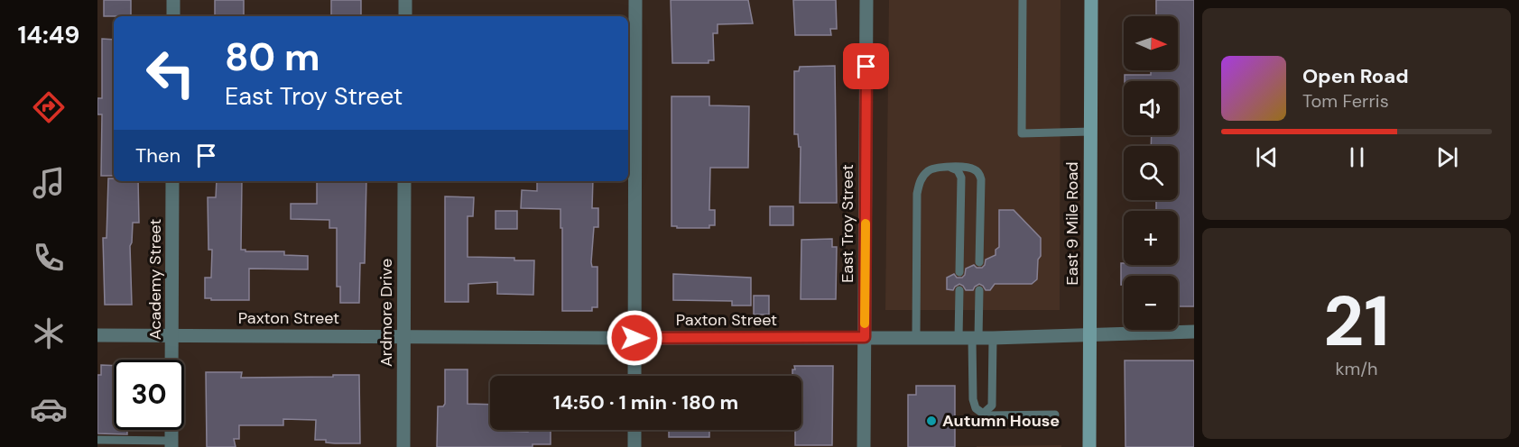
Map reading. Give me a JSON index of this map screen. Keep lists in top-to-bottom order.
{
  "streets": {
    "main road": ["East 9 Mile Road"],
    "street": [
      "East Troy Street",
      "Academy Street",
      "Ardmore Drive",
      "Paxton Street"
    ]
  },
  "crossings": [
    ["East Troy Street", "Paxton Street"],
    ["East 9 Mile Road", "Paxton Street"],
    ["Academy Street", "Paxton Street"],
    ["Ardmore Drive", "Paxton Street"]
  ],
  "places": ["Autumn House"],
  "north": "right",
  "page": {
    "tabs": "14:49",
    "map_buttons": ["+", "−"],
    "turn": ["80 m", "East Troy Street"],
    "song": ["Open Road", "Tom Ferris"],
    "then": "Then",
    "tile": ["21", "km/h"],
    "limit": "30",
    "trip": "14:50 · 1 min · 180 m"
  }
}
